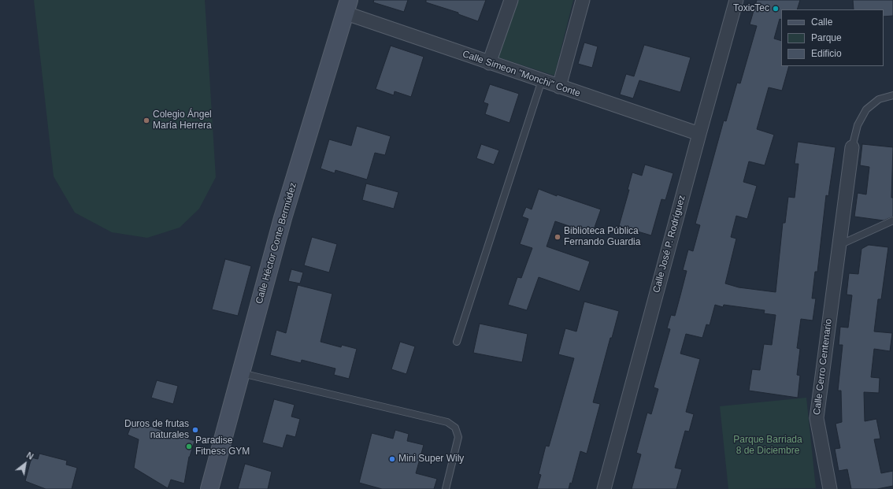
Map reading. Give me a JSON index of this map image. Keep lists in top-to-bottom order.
{
  "streets": {
    "street": [
      "Calle Simeon \"Monchi\" Conte",
      "Calle Héctor Conte Bermúdez",
      "Calle José P. Rodríguez",
      "Calle Cerro Centenario"
    ]
  },
  "crossings": [
    ["Calle Simeon \"Monchi\" Conte", "Calle Héctor Conte Bermúdez"],
    ["Calle Simeon \"Monchi\" Conte", "Calle José P. Rodríguez"]
  ],
  "parks": ["Parque Barriada 8 de Diciembre"],
  "places": [
    "ToxicTec",
    "Colegio Ángel María Herrera",
    "Biblioteca Pública Fernando Guardia",
    "Duros de frutas naturales",
    "Paradise Fitness GYM",
    "Mini Super Wily"
  ],
  "legend": ["Calle", "Parque", "Edificio"],
  "north": "top right"
}
